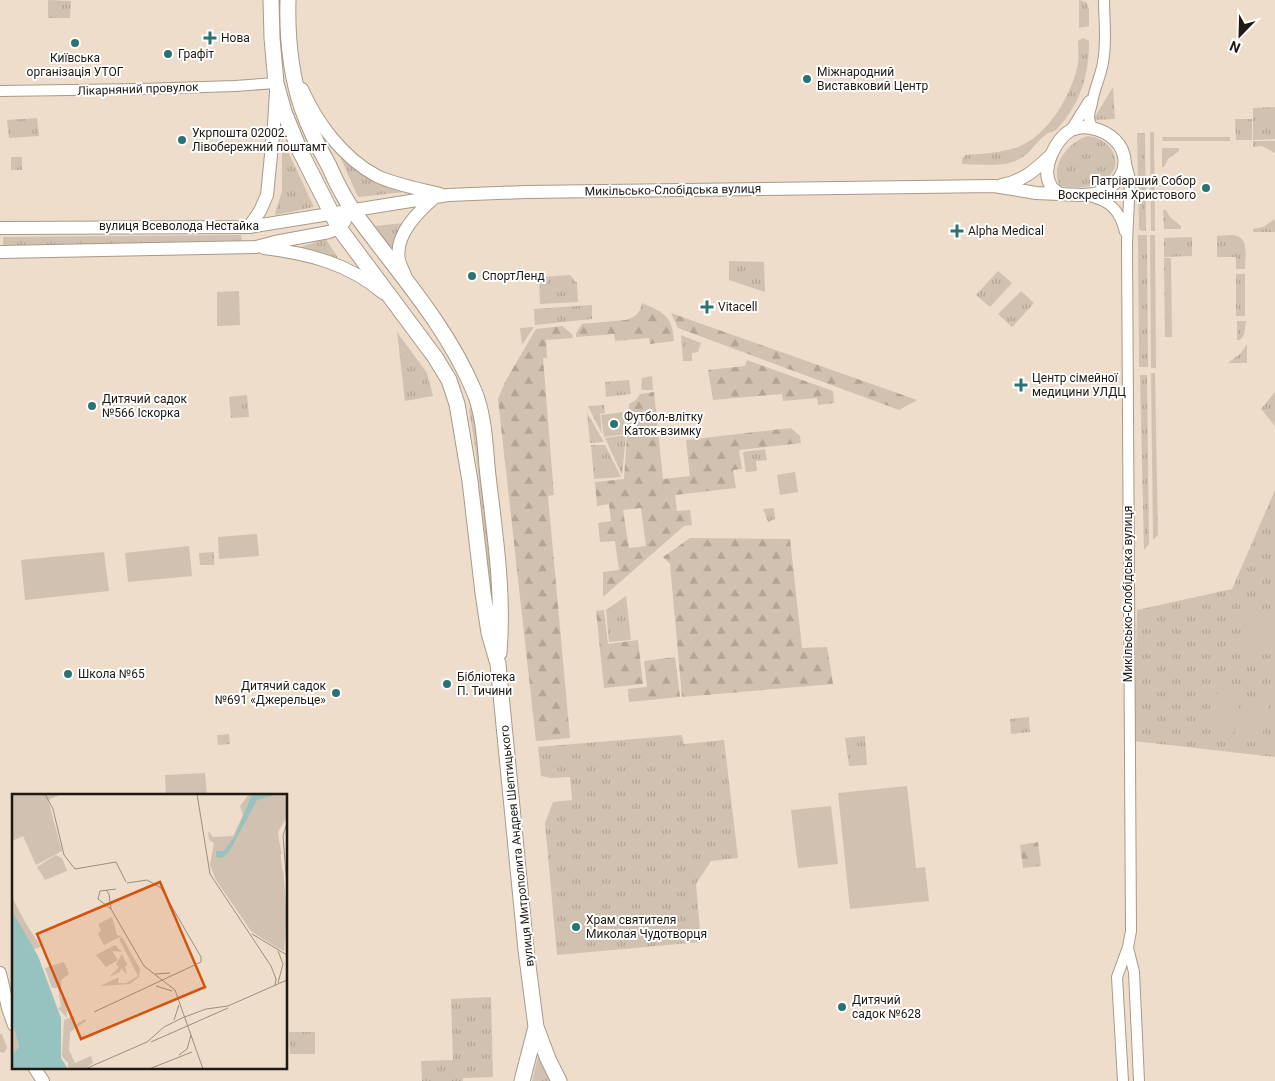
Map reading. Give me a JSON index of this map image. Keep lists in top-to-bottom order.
{
  "streets": {
    "main road": ["вулиця Митрополита Андрея Шептицького"],
    "street": ["Лікарняний провулок", "Микільсько-Слобідська вулиця", "вулиця Всеволода Нестайка"]
  },
  "crossings": [
    ["Лікарняний провулок", "вулиця Митрополита Андрея Шептицького"],
    ["Микільсько-Слобідська вулиця", "вулиця Всеволода Нестайка"],
    ["Микільсько-Слобідська вулиця", "вулиця Митрополита Андрея Шептицького"],
    ["вулиця Всеволода Нестайка", "вулиця Митрополита Андрея Шептицького"]
  ],
  "places": {
    "health": [
      "Нова",
      "Alpha Medical",
      "Vitacell",
      "Центр сімейної медицини УЛДЦ"
    ],
    "other": [
      "Київська організація УТОГ",
      "Графіт",
      "Міжнародний Виставковий Центр",
      "Укрпошта 02002. Лівобережний поштамт",
      "Патріарший Собор Воскресіння Христового",
      "СпортЛенд",
      "Дитячий садок №566 Іскорка",
      "Футбол-влітку Каток-взимку",
      "Школа №65",
      "Бібліотека П. Тичини",
      "Дитячий садок №691 «Джерельце»",
      "Храм святителя Миколая Чудотворця",
      "Дитячий садок №628"
    ]
  },
  "north": "bottom left"
}
